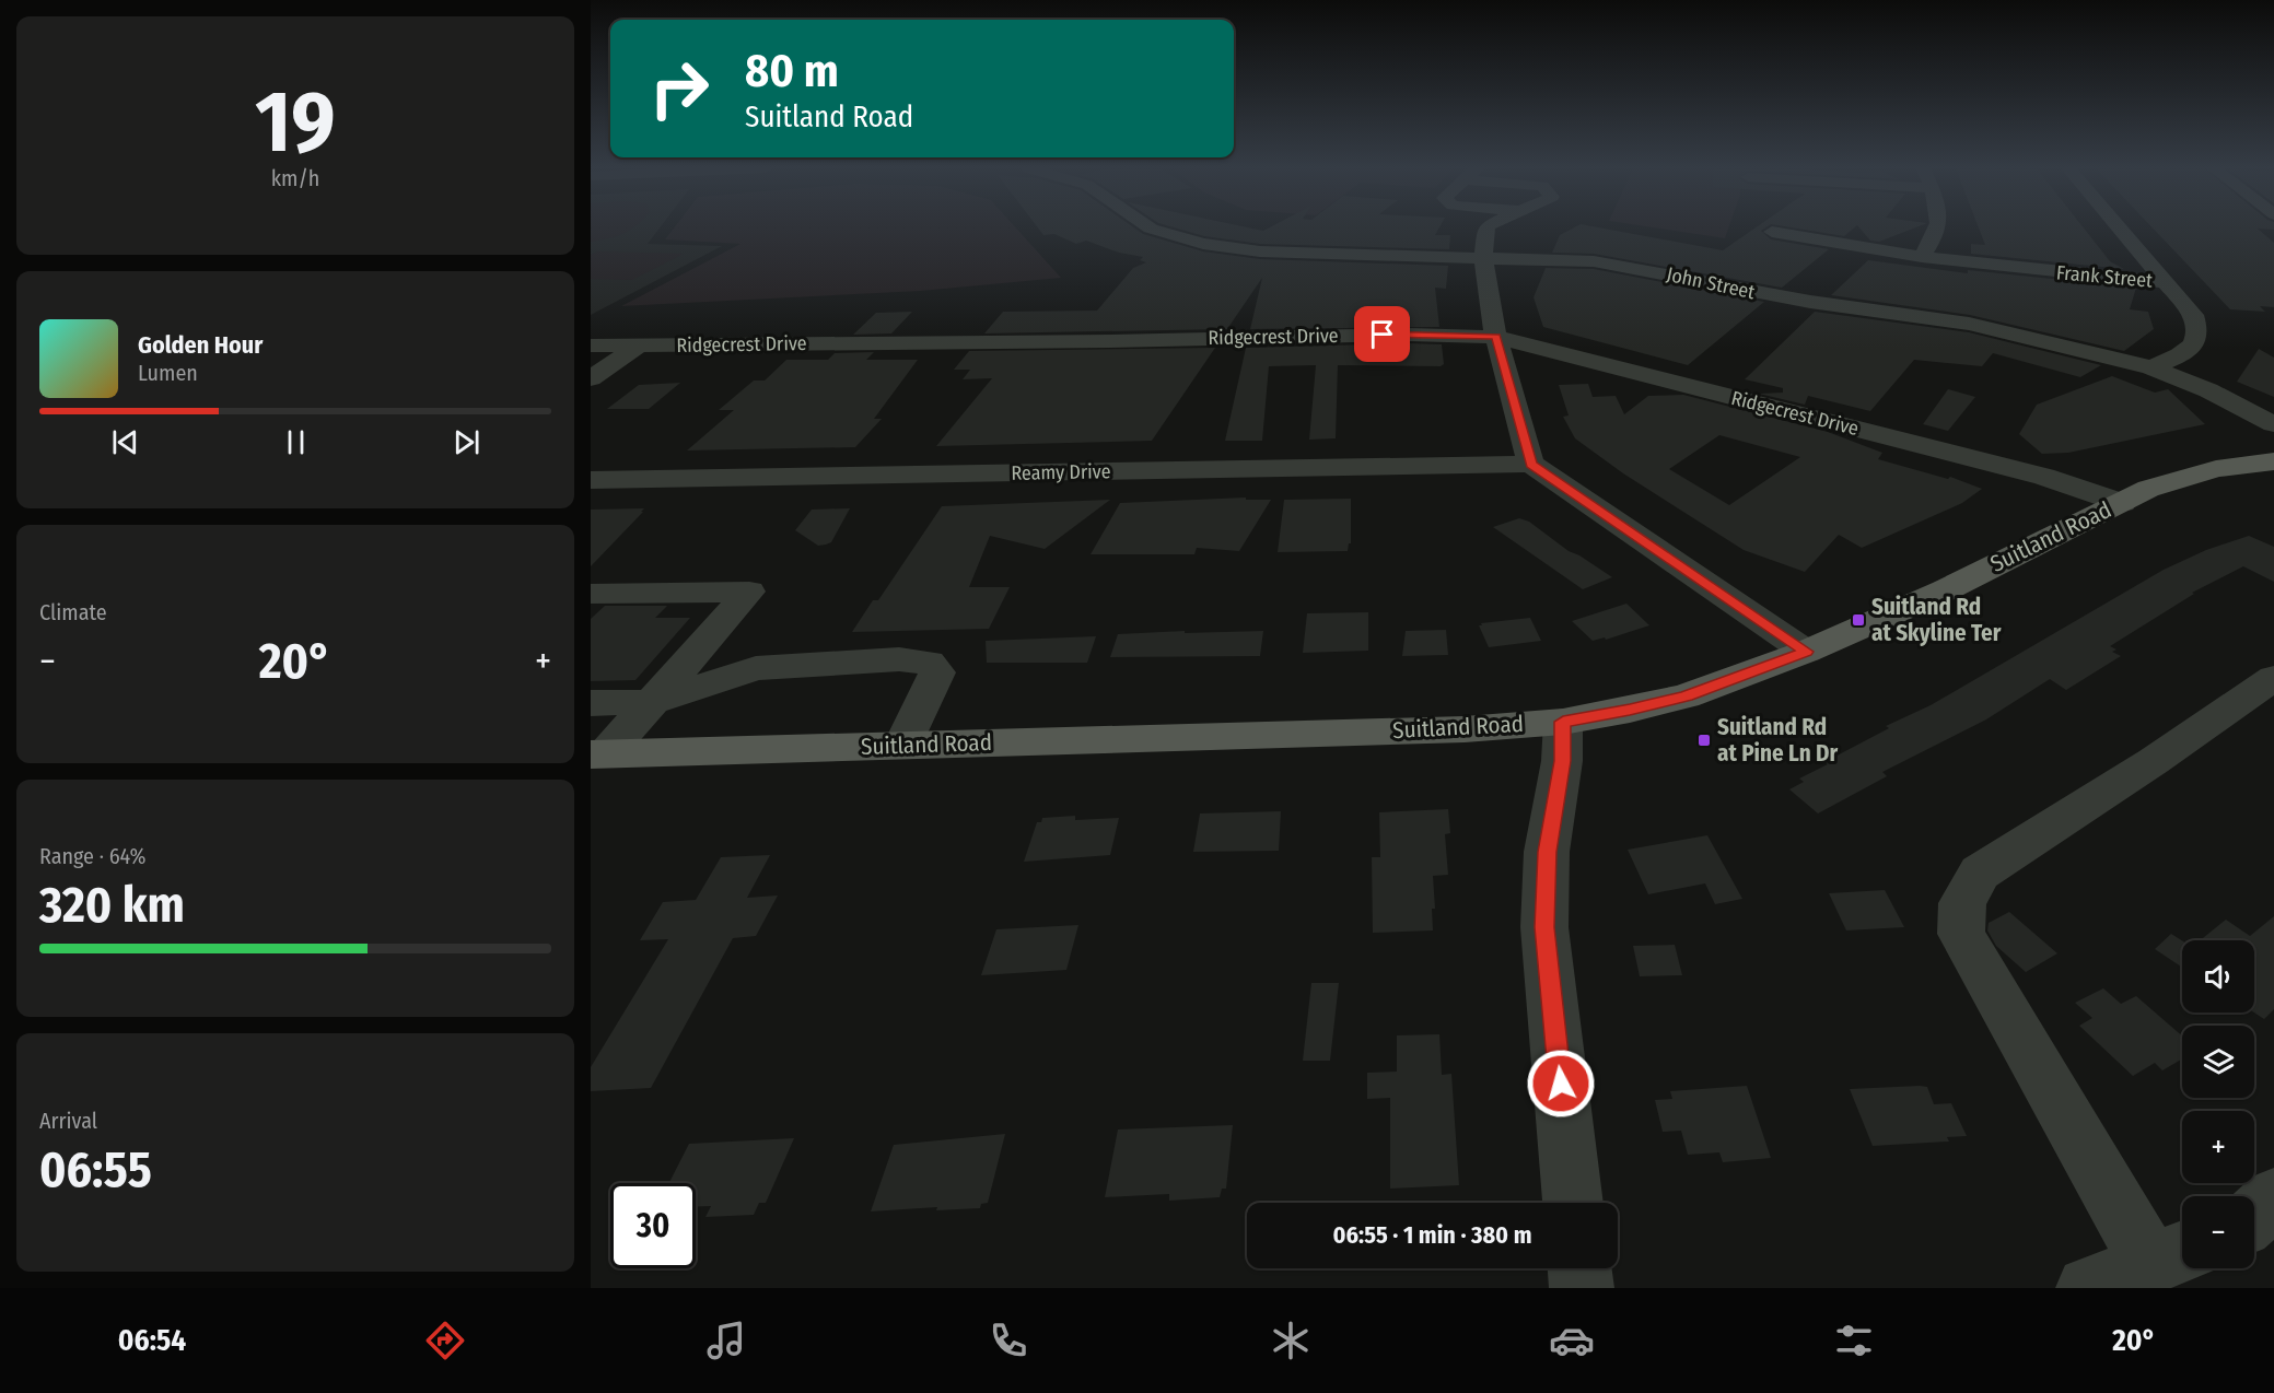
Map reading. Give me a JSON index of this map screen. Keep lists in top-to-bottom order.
{
  "streets": {
    "main road": ["Suitland Road"],
    "street": [
      "Frank Street",
      "John Street",
      "Ridgecrest Drive",
      "Reamy Drive"
    ]
  },
  "crossings": [
    ["Ridgecrest Drive", "Suitland Road"]
  ],
  "places": {
    "transit": ["Suitland Rd at Skyline Ter", "Suitland Rd at Pine Ln Dr"]
  },
  "page": {
    "tile": [
      ["19", "km/h"],
      "Climate",
      ["Range · 64%", "320 km"],
      ["Arrival", "06:55"]
    ],
    "turn": ["80 m", "Suitland Road"],
    "song": ["Golden Hour", "Lumen"],
    "heat": ["−", "20°", "+"],
    "map_buttons": ["+", "−"],
    "limit": "30",
    "trip": "06:55 · 1 min · 380 m",
    "tabs": ["06:54", "20°"]
  }
}
